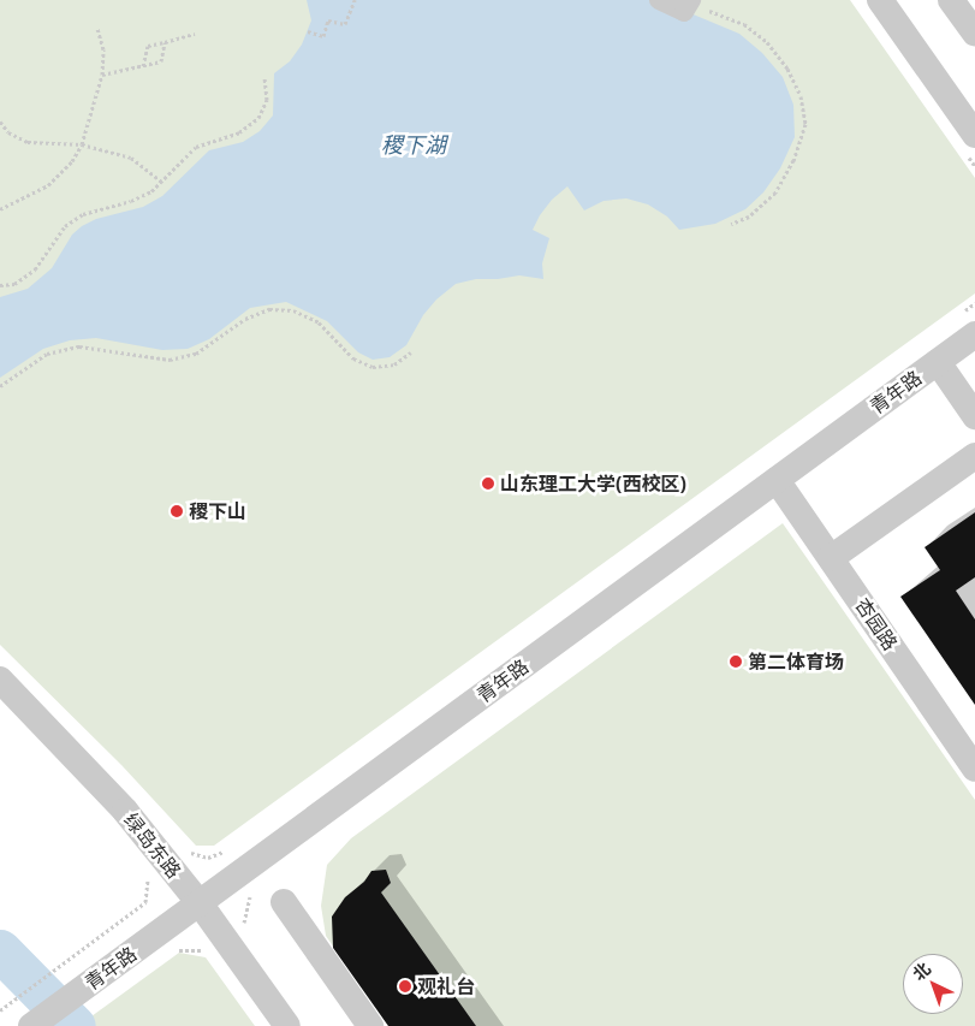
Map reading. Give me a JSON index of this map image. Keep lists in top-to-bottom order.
{
  "streets": {
    "street": ["青年路", "杏园路", "绿岛东路"]
  },
  "crossings": [
    ["青年路", "杏园路"],
    ["青年路", "绿岛东路"]
  ],
  "water": ["稷下湖"],
  "places": [
    "山东理工大学(西校区)",
    "稷下山",
    "第二体育场",
    "观礼台"
  ],
  "north": "top left"
}
